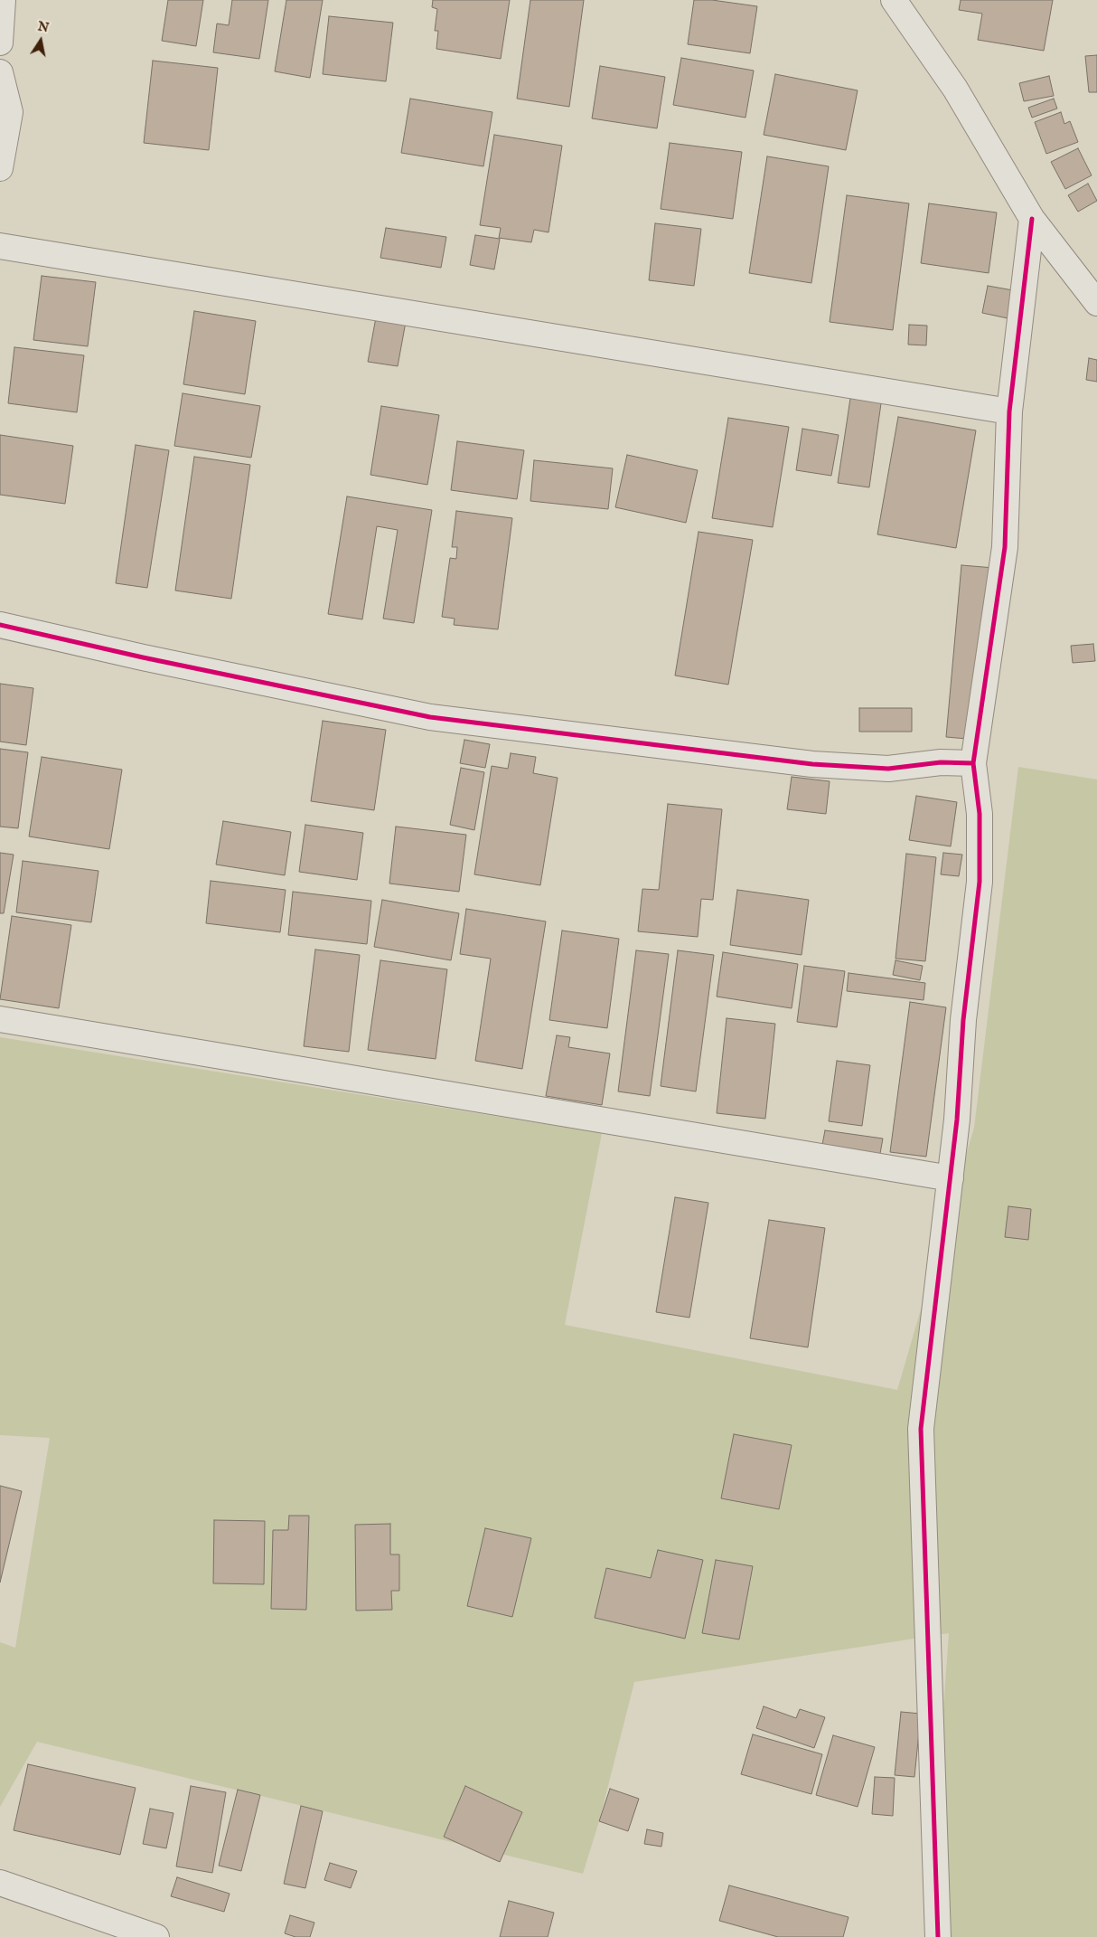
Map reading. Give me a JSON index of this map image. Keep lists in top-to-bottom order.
{
  "north": "top"
}
